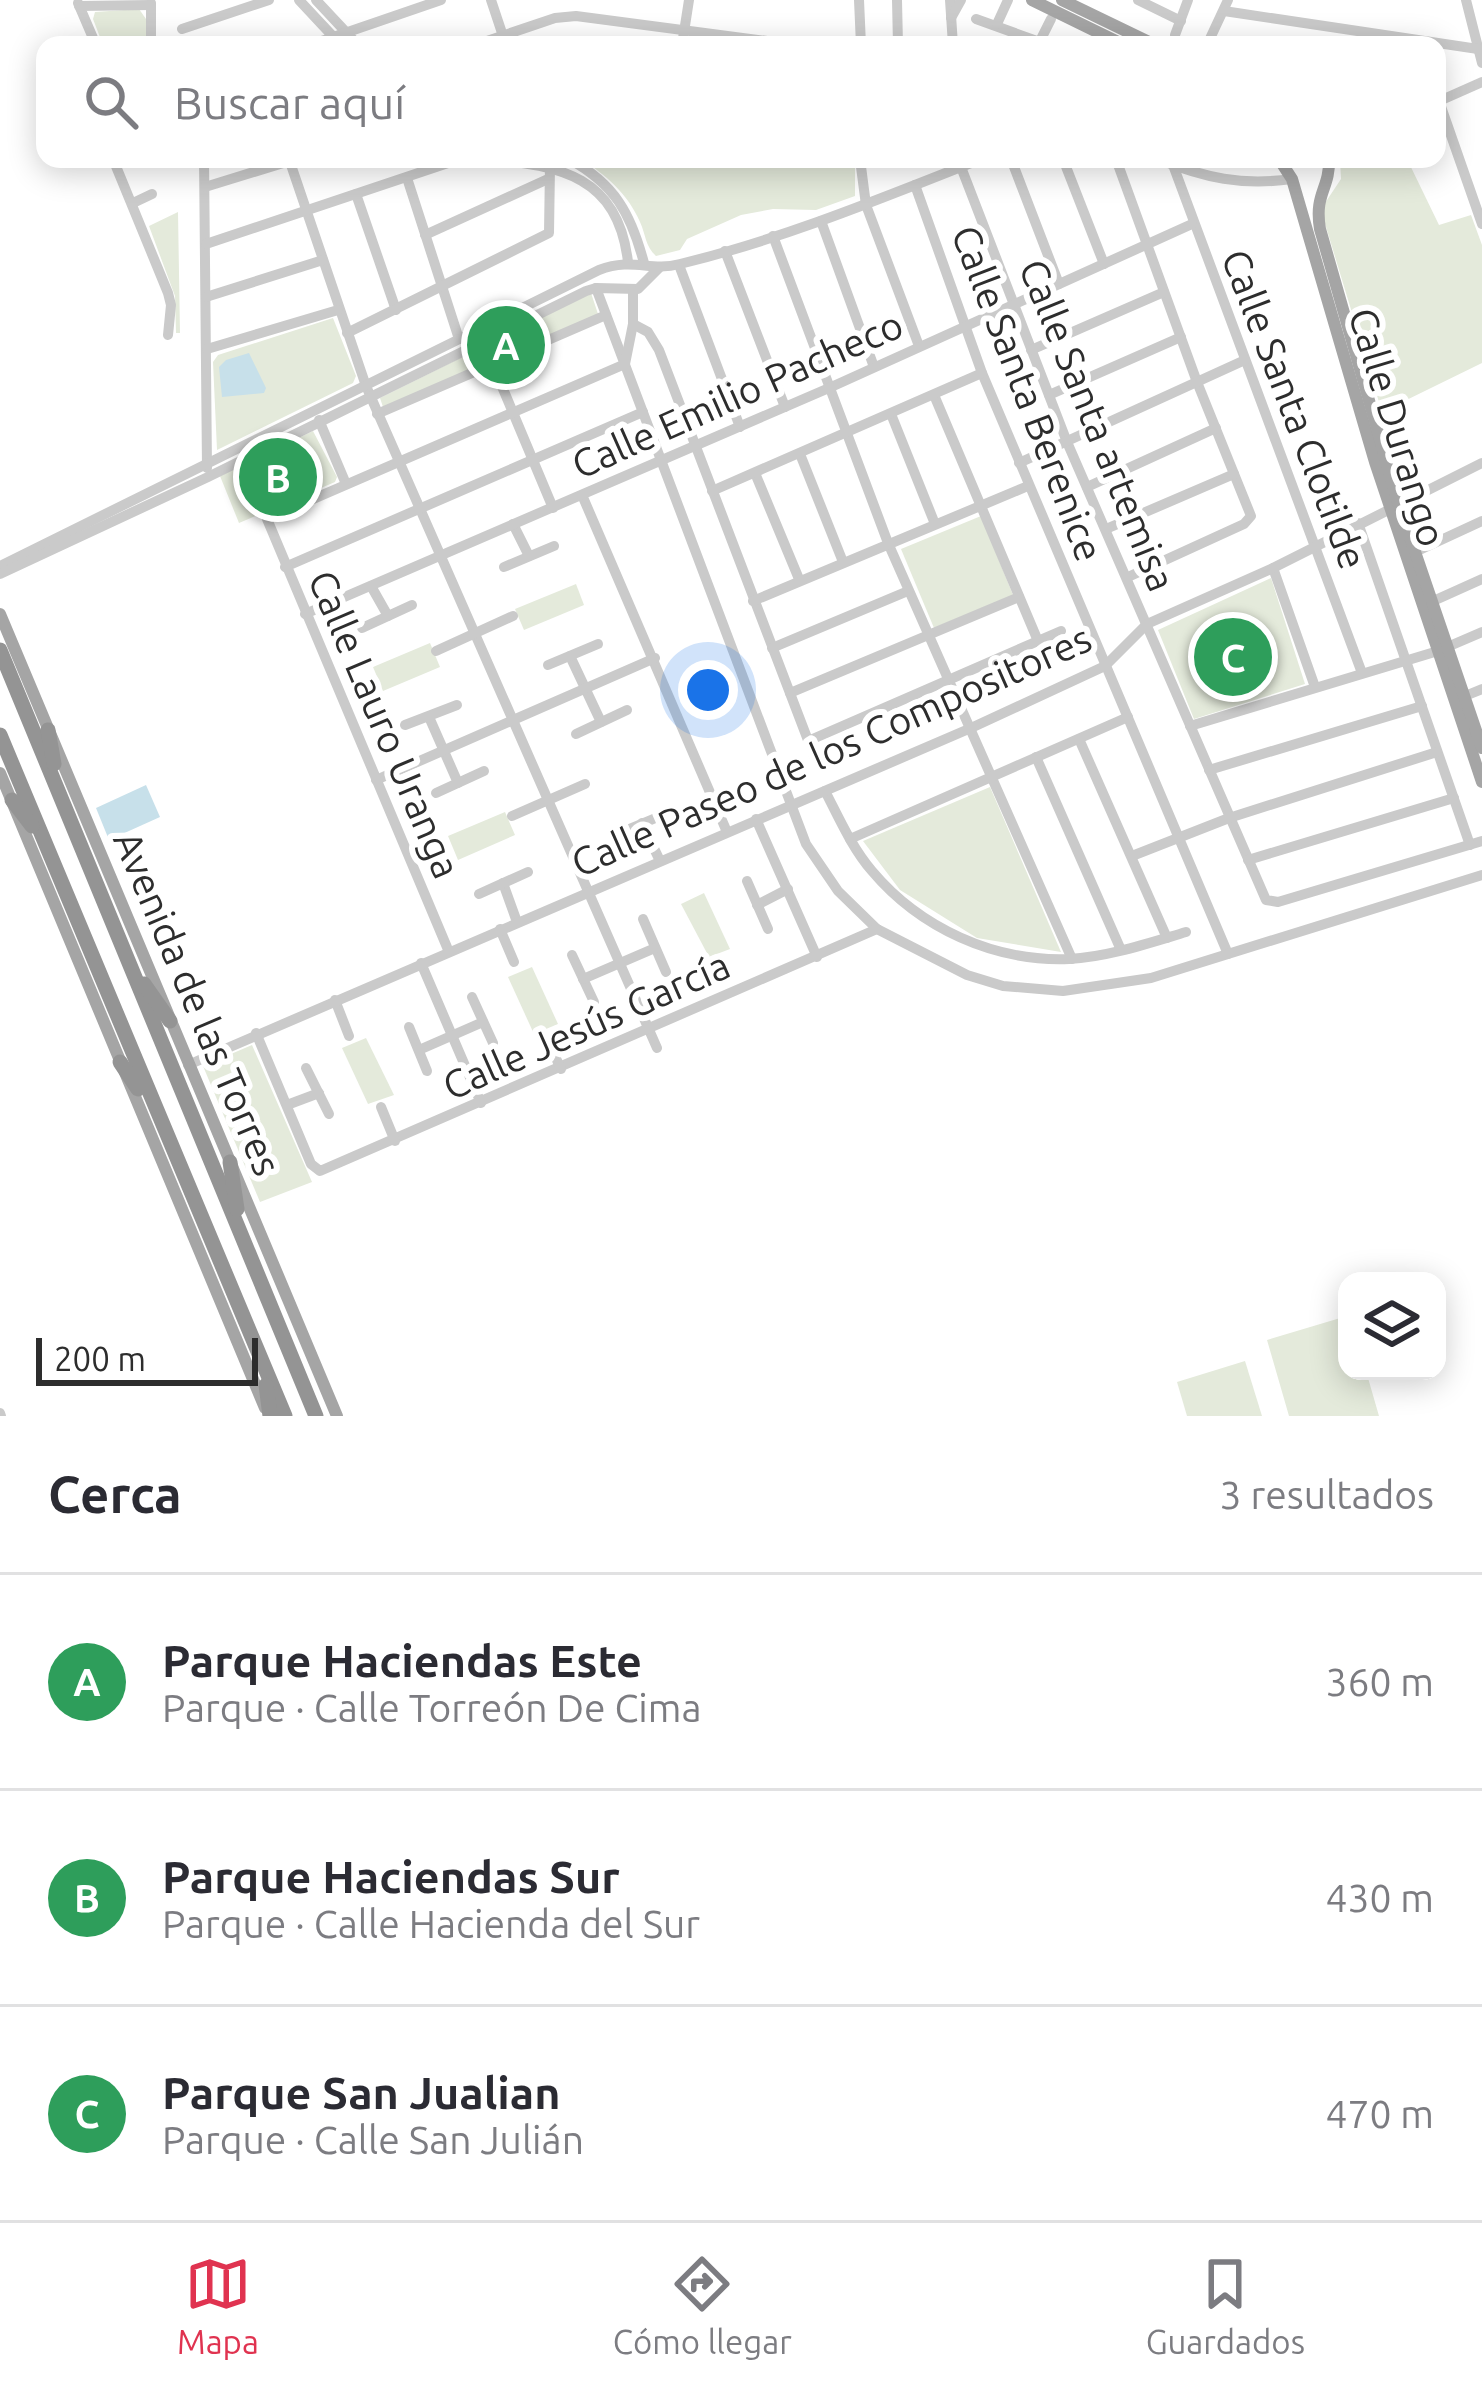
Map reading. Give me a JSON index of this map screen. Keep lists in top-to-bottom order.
{
  "streets": {
    "highway": ["Avenida de las Torres"],
    "main road": ["Calle Durango"],
    "street": [
      "Calle Santa Berenice",
      "Calle Emilio Pacheco",
      "Calle Santa Clotilde",
      "Calle Santa artemisa",
      "Calle Lauro Uranga",
      "Calle Paseo de los Compositores",
      "Calle Jesús García"
    ]
  },
  "crossings": [
    ["Calle Santa Berenice", "Calle Emilio Pacheco"],
    ["Calle Santa Berenice", "Calle Paseo de los Compositores"],
    ["Calle Emilio Pacheco", "Calle Santa Clotilde"],
    ["Calle Emilio Pacheco", "Calle Santa artemisa"],
    ["Calle Emilio Pacheco", "Calle Lauro Uranga"],
    ["Calle Santa Clotilde", "Calle Paseo de los Compositores"],
    ["Calle Santa artemisa", "Calle Paseo de los Compositores"],
    ["Calle Durango", "Calle Paseo de los Compositores"],
    ["Calle Lauro Uranga", "Calle Paseo de los Compositores"],
    ["Calle Paseo de los Compositores", "Avenida de las Torres"]
  ],
  "scale_bar": "200 m",
  "page": {
    "search": "Buscar aquí",
    "pins": ["A", "B", "C"],
    "scale": "200 m",
    "heading": ["Cerca", "3 resultados"],
    "list": [
      {
        "mark": "A",
        "name": "Parque Haciendas Este",
        "note": "Parque · Calle Torreón De Cima",
        "value": "360 m"
      },
      {
        "mark": "B",
        "name": "Parque Haciendas Sur",
        "note": "Parque · Calle Hacienda del Sur",
        "value": "430 m"
      },
      {
        "mark": "C",
        "name": "Parque San Jualian",
        "note": "Parque · Calle San Julián",
        "value": "470 m"
      }
    ],
    "nav": ["Mapa", "Cómo llegar", "Guardados"]
  }
}
